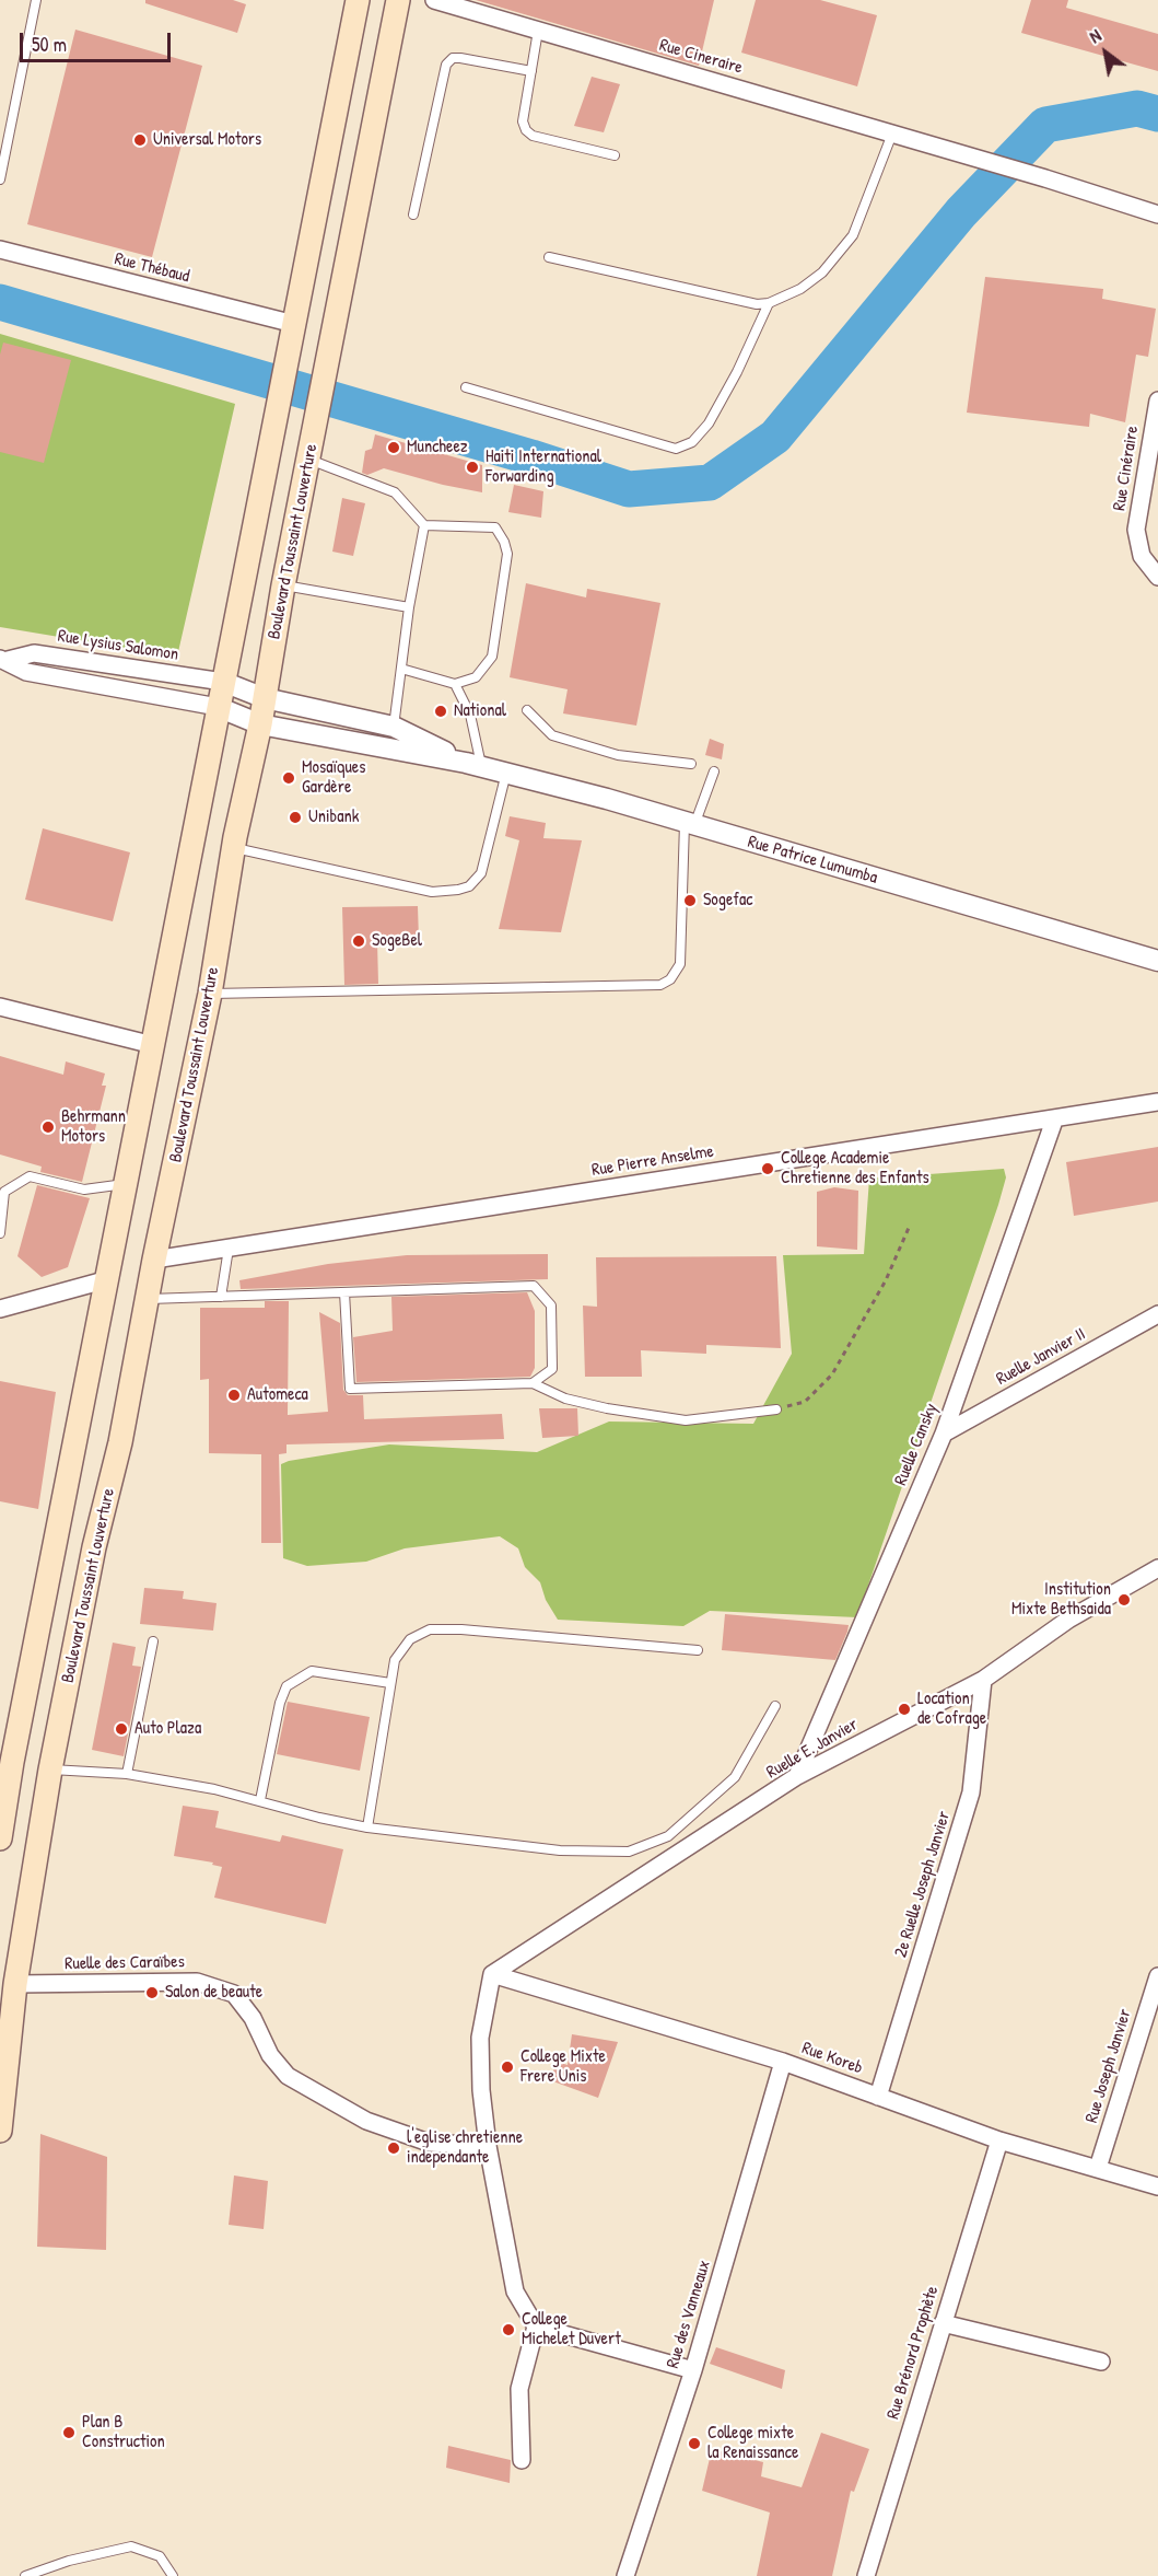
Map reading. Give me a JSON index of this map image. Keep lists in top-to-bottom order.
{
  "streets": {
    "main road": ["Boulevard Toussaint Louverture"],
    "street": [
      "Rue Cineraire",
      "Rue Thébaud",
      "Rue Cinéraire",
      "Rue Lysius Salomon",
      "Rue Patrice Lumumba",
      "Rue Pierre Anselme",
      "Ruelle Janvier II",
      "Ruelle Cansky",
      "Ruelle E. Janvier",
      "2e Ruelle Joseph Janvier",
      "Ruelle des Caraïbes",
      "Rue Koreb",
      "Rue Joseph Janvier",
      "Rue des Vanneaux",
      "Rue Brénord Prophète"
    ]
  },
  "crossings": [
    ["Boulevard Toussaint Louverture", "Rue Patrice Lumumba"],
    ["Boulevard Toussaint Louverture", "Rue Pierre Anselme"],
    ["Boulevard Toussaint Louverture", "Ruelle des Caraïbes"],
    ["Rue Lysius Salomon", "Rue Patrice Lumumba"],
    ["Rue Pierre Anselme", "Ruelle Cansky"],
    ["Ruelle Janvier II", "Ruelle Cansky"],
    ["Ruelle Cansky", "Ruelle E. Janvier"],
    ["Ruelle E. Janvier", "2e Ruelle Joseph Janvier"],
    ["Ruelle E. Janvier", "Rue Koreb"],
    ["2e Ruelle Joseph Janvier", "Rue Koreb"],
    ["Rue Koreb", "Rue Joseph Janvier"],
    ["Rue Koreb", "Rue des Vanneaux"],
    ["Rue Koreb", "Rue Brénord Prophète"]
  ],
  "places": [
    "Universal Motors",
    "Muncheez",
    "Haiti International Forwarding",
    "National",
    "Mosaïques Gardère",
    "Unibank",
    "Sogefac",
    "SogeBel",
    "Behrmann Motors",
    "College Academie Chretienne des Enfants",
    "Automeca",
    "Institution Mixte Bethsaida",
    "Location de Cofrage",
    "Auto Plaza",
    "Salon de beaute",
    "College Mixte Frere Unis",
    "l'eglise chretienne independante",
    "College Michelet Duvert",
    "Plan B Construction",
    "College mixte la Renaissance"
  ],
  "scale_bar": "50 m",
  "north": "top left"
}
